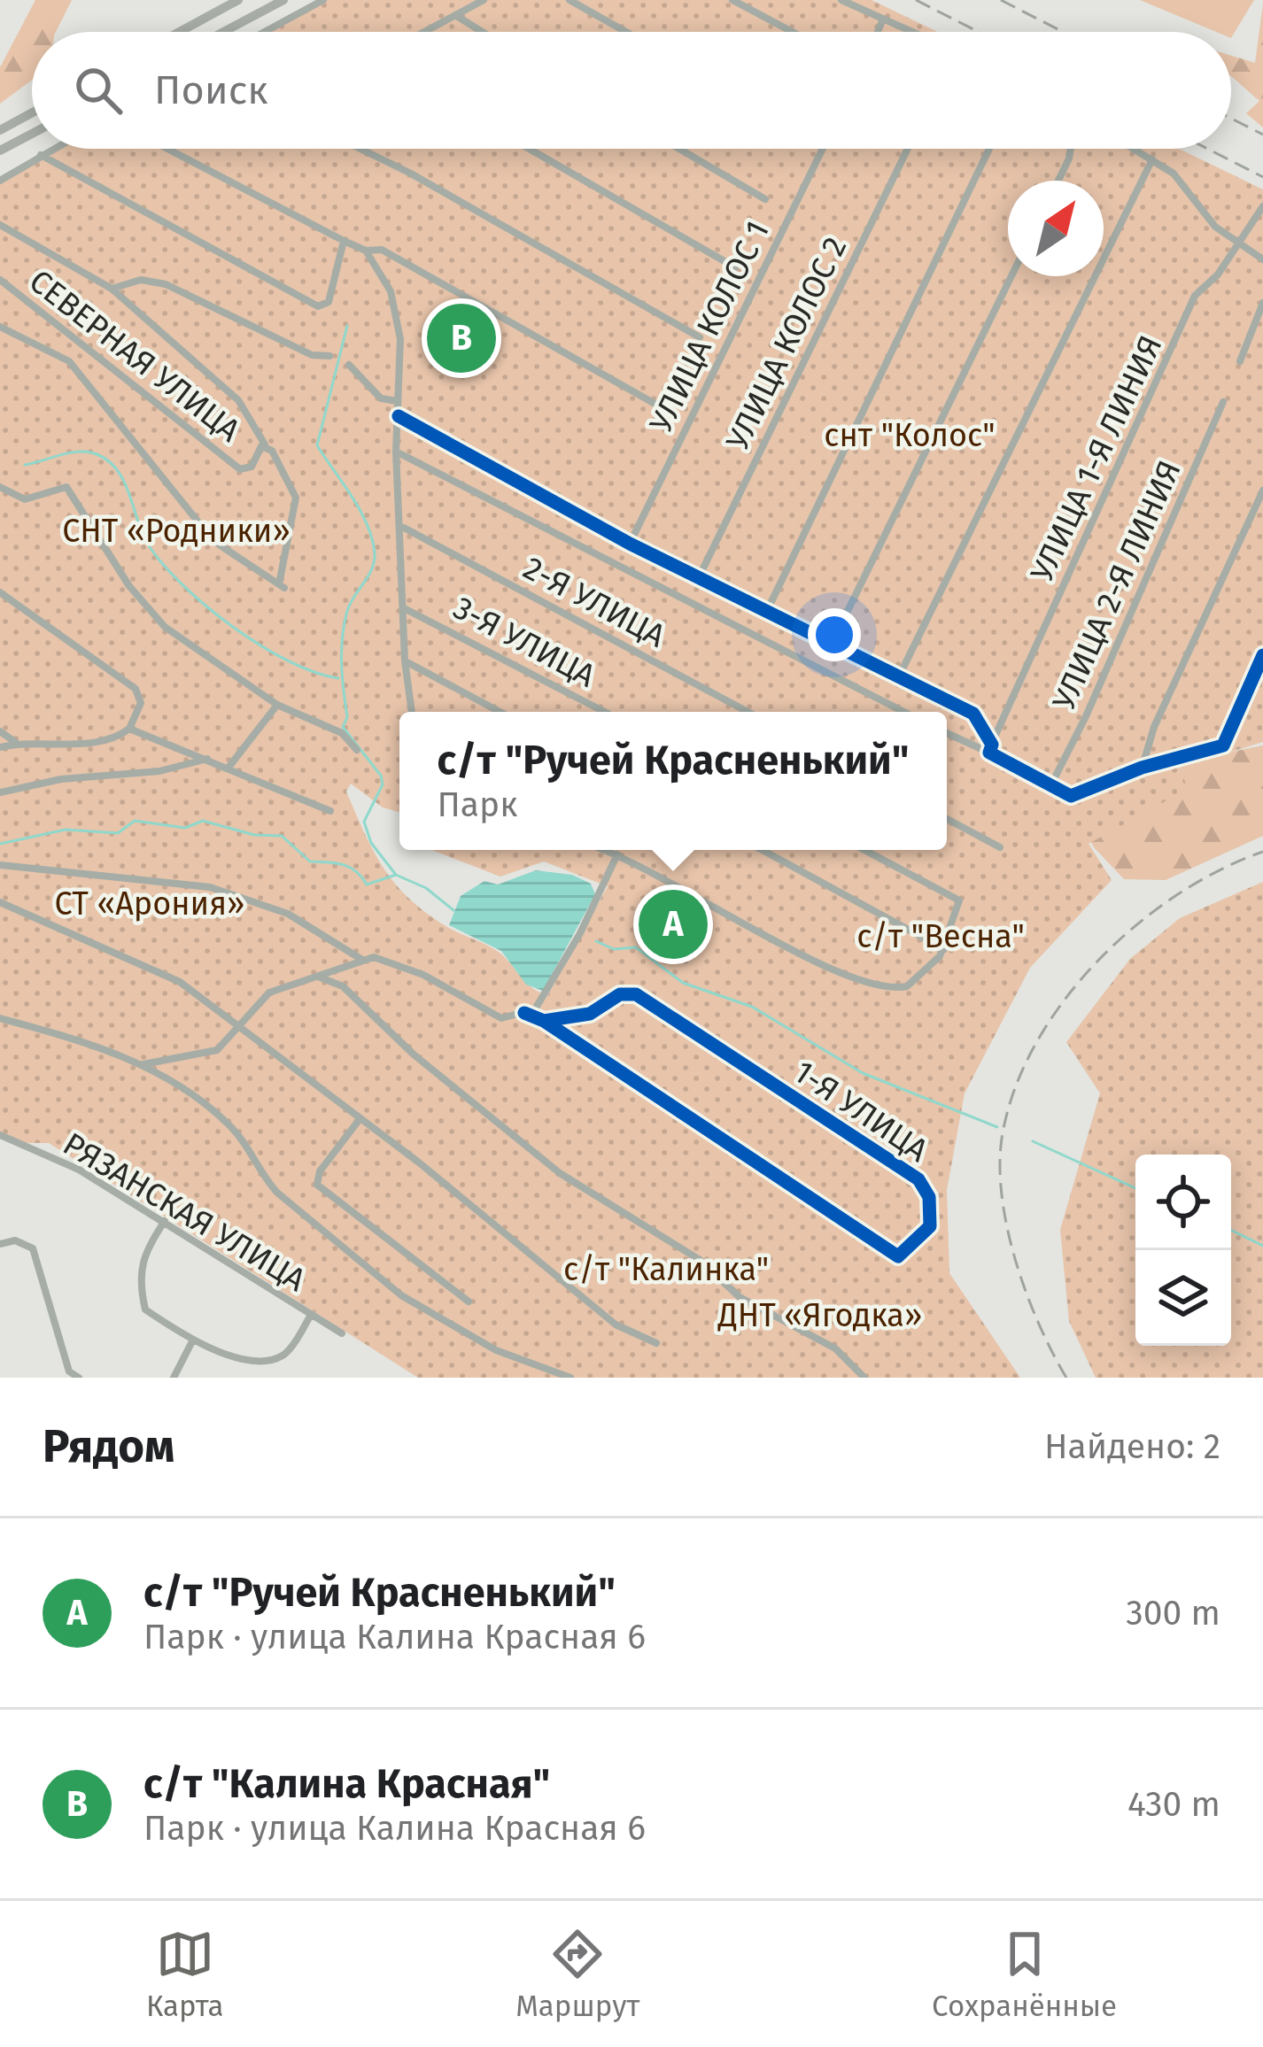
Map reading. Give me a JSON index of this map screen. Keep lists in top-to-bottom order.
{
  "streets": {
    "street": [
      "УЛИЦА КОЛОС 1",
      "УЛИЦА КОЛОС 2",
      "СЕВЕРНАЯ УЛИЦА",
      "УЛИЦА 1-Я ЛИНИЯ",
      "УЛИЦА 2-Я ЛИНИЯ",
      "2-Я УЛИЦА",
      "3-Я УЛИЦА",
      "1-Я УЛИЦА",
      "РЯЗАНСКАЯ УЛИЦА"
    ]
  },
  "parks": [
    "снт \"Колос\"",
    "СНТ «Родники»",
    "СТ «Арония»",
    "с/т \"Весна\"",
    "с/т \"Калинка\"",
    "ДНТ «Ягодка»"
  ],
  "north": "top right",
  "page": {
    "search": "Поиск",
    "pins": ["B", "A"],
    "popup": ["с/т \"Ручей Красненький\"", "Парк"],
    "heading": ["Рядом", "Найдено: 2"],
    "list": [
      {
        "mark": "A",
        "name": "с/т \"Ручей Красненький\"",
        "note": "Парк · улица Калина Красная 6",
        "value": "300 m"
      },
      {
        "mark": "B",
        "name": "с/т \"Калина Красная\"",
        "note": "Парк · улица Калина Красная 6",
        "value": "430 m"
      }
    ],
    "nav": ["Карта", "Маршрут", "Сохранённые"]
  }
}
